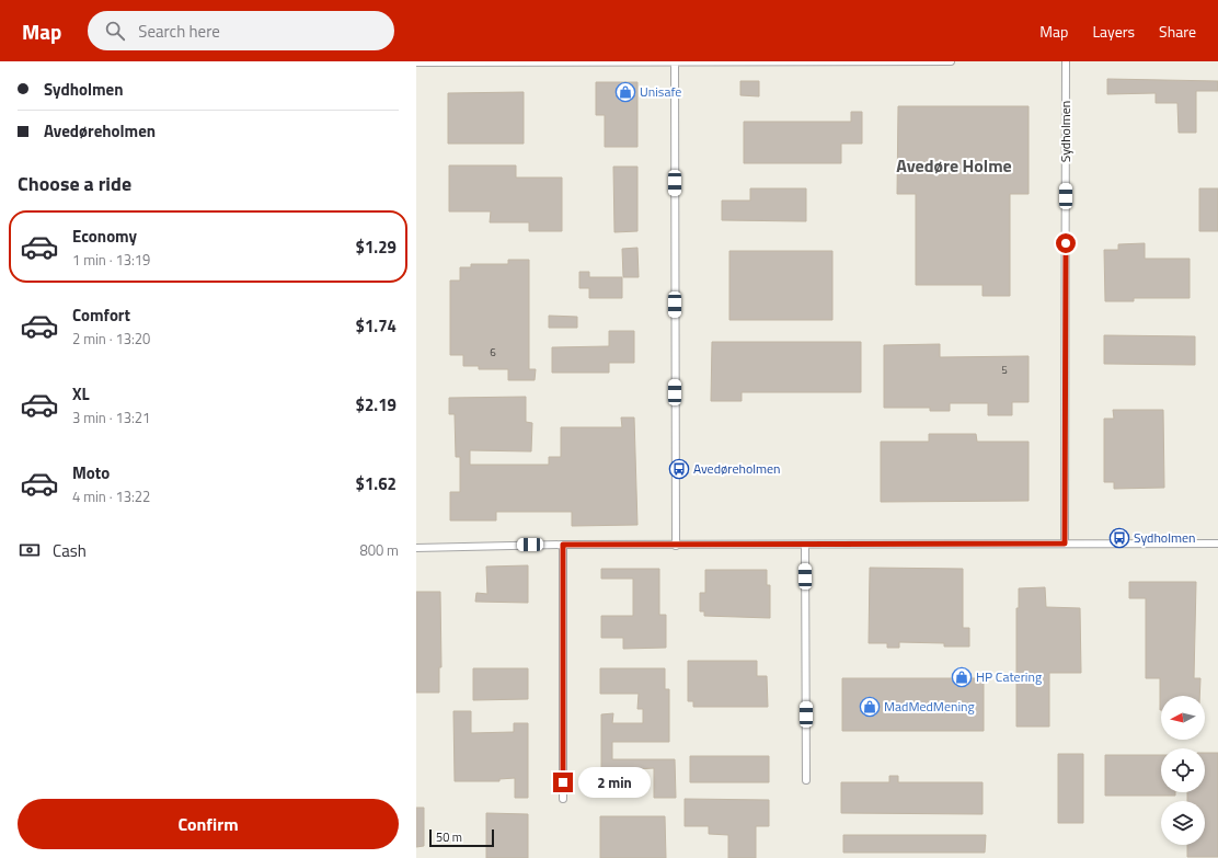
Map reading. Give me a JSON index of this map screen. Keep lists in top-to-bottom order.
{
  "streets": {
    "street": ["Sydholmen"]
  },
  "districts": ["Avedøre Holme"],
  "places": {
    "shop": ["Unisafe", "HP Catering", "MadMedMening"],
    "bus stop": ["Avedøreholmen", "Sydholmen"]
  },
  "house_numbers": ["6", "5"],
  "scale_bar": "50 m",
  "north": "left",
  "page": {
    "header": "Map",
    "search": "Search here",
    "nav": ["Map", "Layers", "Share"],
    "banner": ["Sydholmen", "Avedøreholmen"],
    "heading": "Choose a ride",
    "list": [
      {
        "name": "Economy",
        "note": "1 min · 13:19",
        "value": "$1.29"
      },
      {
        "name": "Comfort",
        "note": "2 min · 13:20",
        "value": "$1.74"
      },
      {
        "name": "XL",
        "note": "3 min · 13:21",
        "value": "$2.19"
      },
      {
        "name": "Moto",
        "note": "4 min · 13:22",
        "value": "$1.62"
      }
    ],
    "pay": ["Cash", "800 m"],
    "bubble": "2 min",
    "buttons": "Confirm",
    "scale": "50 m"
  }
}
